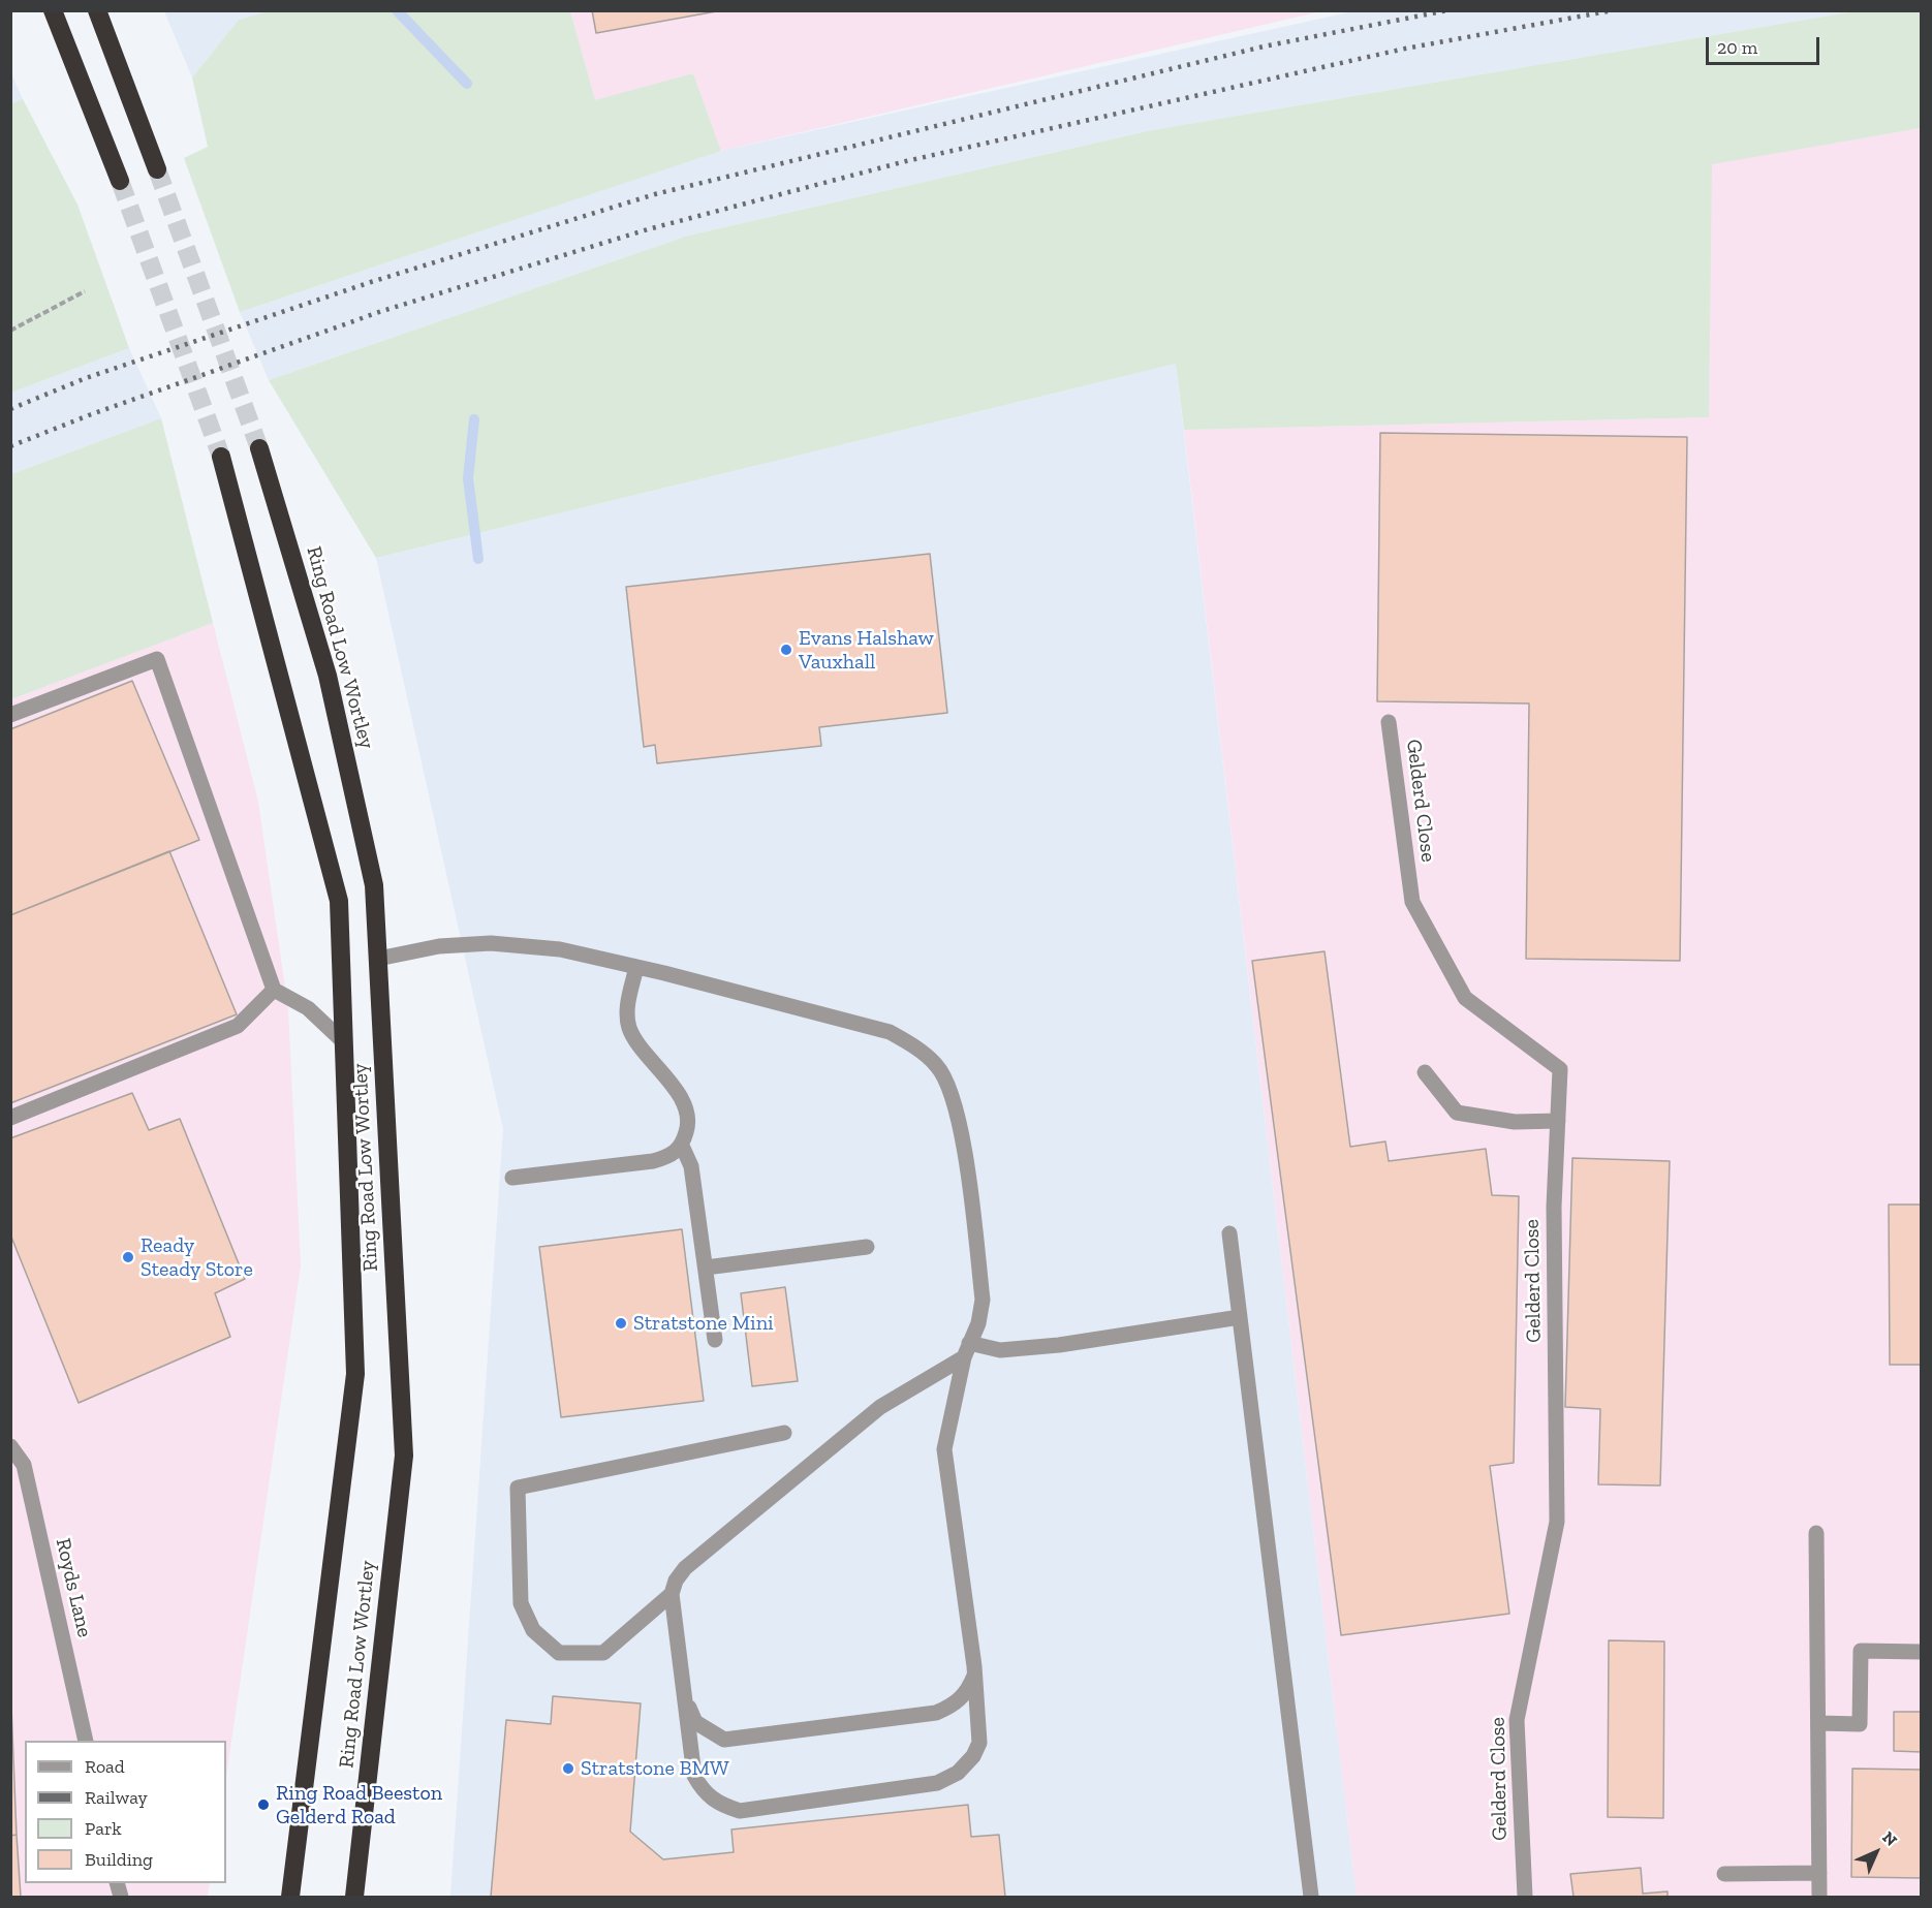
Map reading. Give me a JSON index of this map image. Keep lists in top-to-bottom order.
{
  "streets": {
    "highway": ["Ring Road Low Wortley"],
    "street": ["Gelderd Close", "Royds Lane"]
  },
  "places": [
    "Evans Halshaw Vauxhall",
    "Ready Steady Store",
    "Stratstone Mini",
    "Stratstone BMW",
    "Ring Road Beeston Gelderd Road"
  ],
  "legend": [
    "Road",
    "Railway",
    "Park",
    "Building"
  ],
  "scale_bar": "20 m",
  "north": "top right"
}
